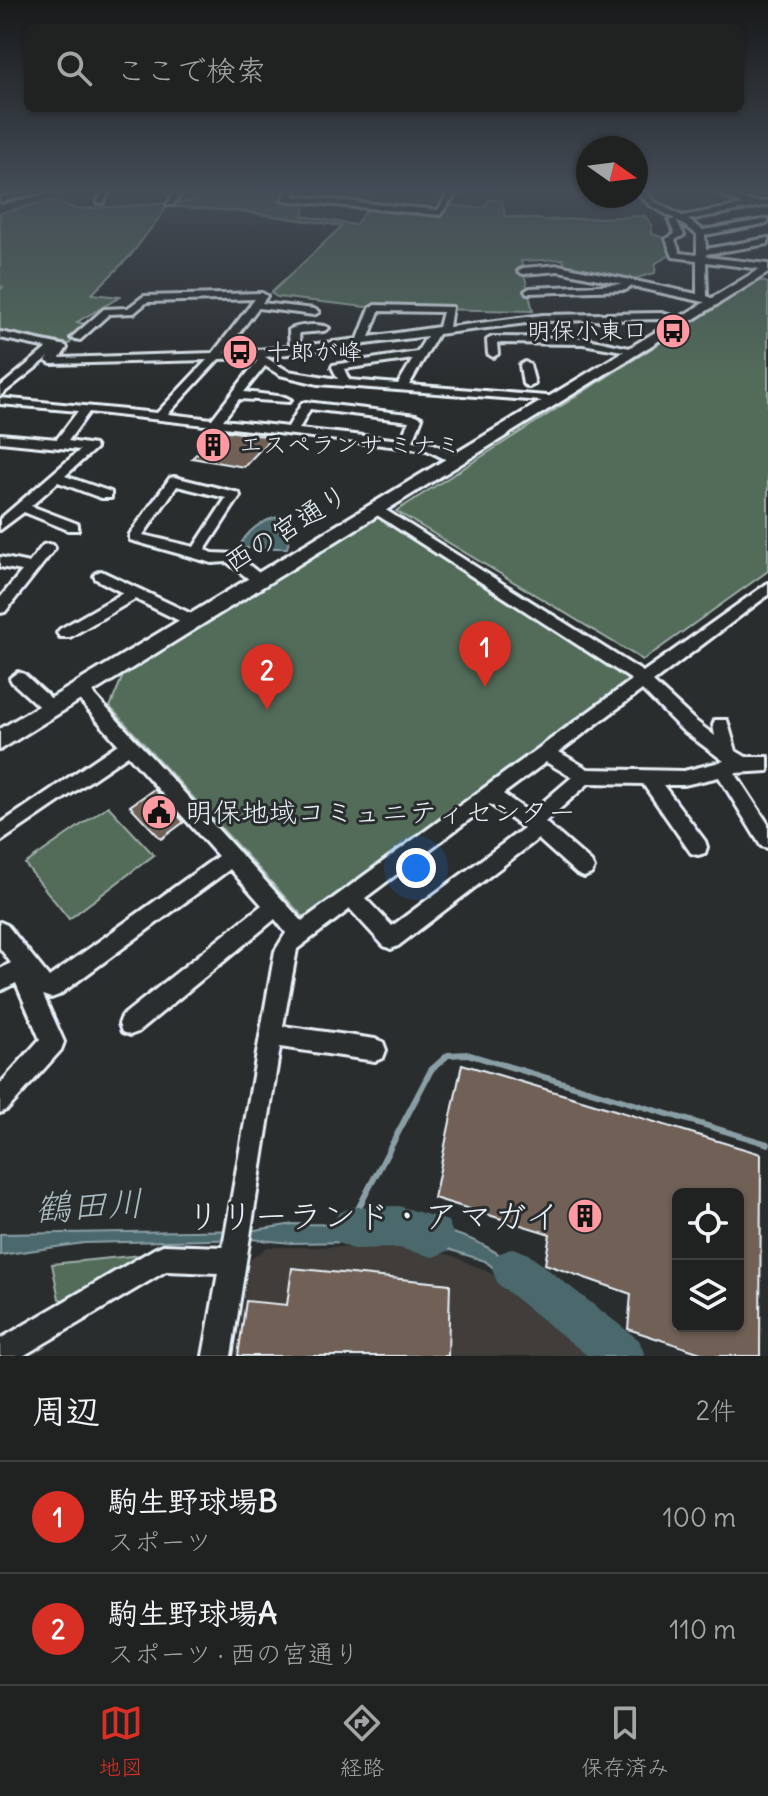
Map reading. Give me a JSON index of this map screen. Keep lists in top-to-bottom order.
{
  "streets": {
    "street": ["西の宮通り"]
  },
  "water": ["鶴田川"],
  "places": {
    "bus stop": ["明保小東口", "十郎が峰"],
    "building": ["エスペランサ ミナミ", "リリーランド・アマガイ"],
    "public building": ["明保地域コミュニティセンター"]
  },
  "north": "right",
  "page": {
    "search": "ここで検索",
    "pins": ["1", "2"],
    "heading": ["周辺", "2件"],
    "list": [
      {
        "mark": "1",
        "name": "駒生野球場B",
        "note": "スポーツ",
        "value": "100 m"
      },
      {
        "mark": "2",
        "name": "駒生野球場A",
        "note": "スポーツ · 西の宮通り",
        "value": "110 m"
      }
    ],
    "nav": ["地図", "経路", "保存済み"]
  }
}
